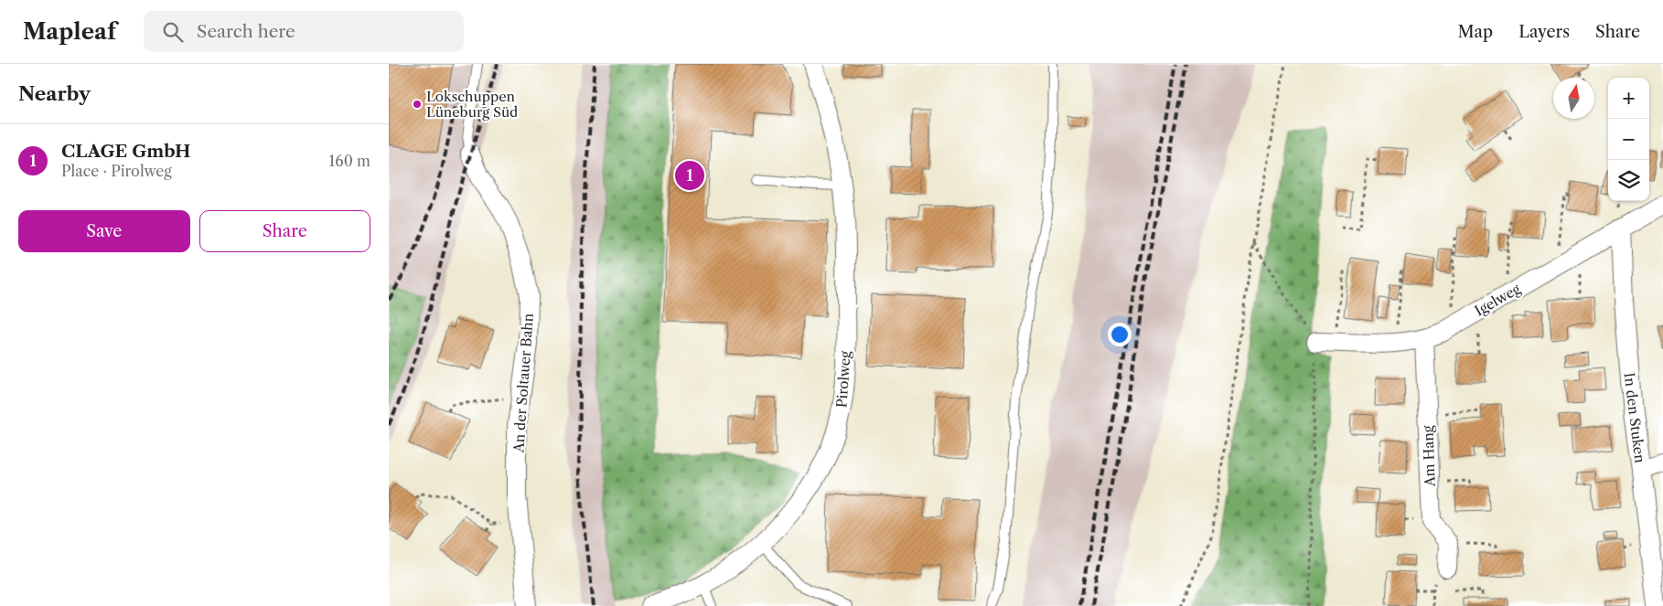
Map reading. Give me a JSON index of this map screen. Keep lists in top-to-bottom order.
{
  "streets": {
    "street": [
      "Igelweg",
      "Pirolweg",
      "An der Soltauer Bahn",
      "In den Stuken",
      "Am Hang"
    ]
  },
  "crossings": [
    ["Igelweg", "In den Stuken"],
    ["Igelweg", "Am Hang"]
  ],
  "places": ["Lokschuppen Lüneburg Süd"],
  "north": "top",
  "page": {
    "header": "Mapleaf",
    "search": "Search here",
    "nav": ["Map", "Layers", "Share"],
    "heading": "Nearby",
    "map_buttons": ["+", "−"],
    "list": [
      {
        "mark": "1",
        "name": "CLAGE GmbH",
        "note": "Place · Pirolweg",
        "value": "160 m"
      }
    ],
    "pins": "1",
    "buttons": ["Save", "Share"]
  }
}
